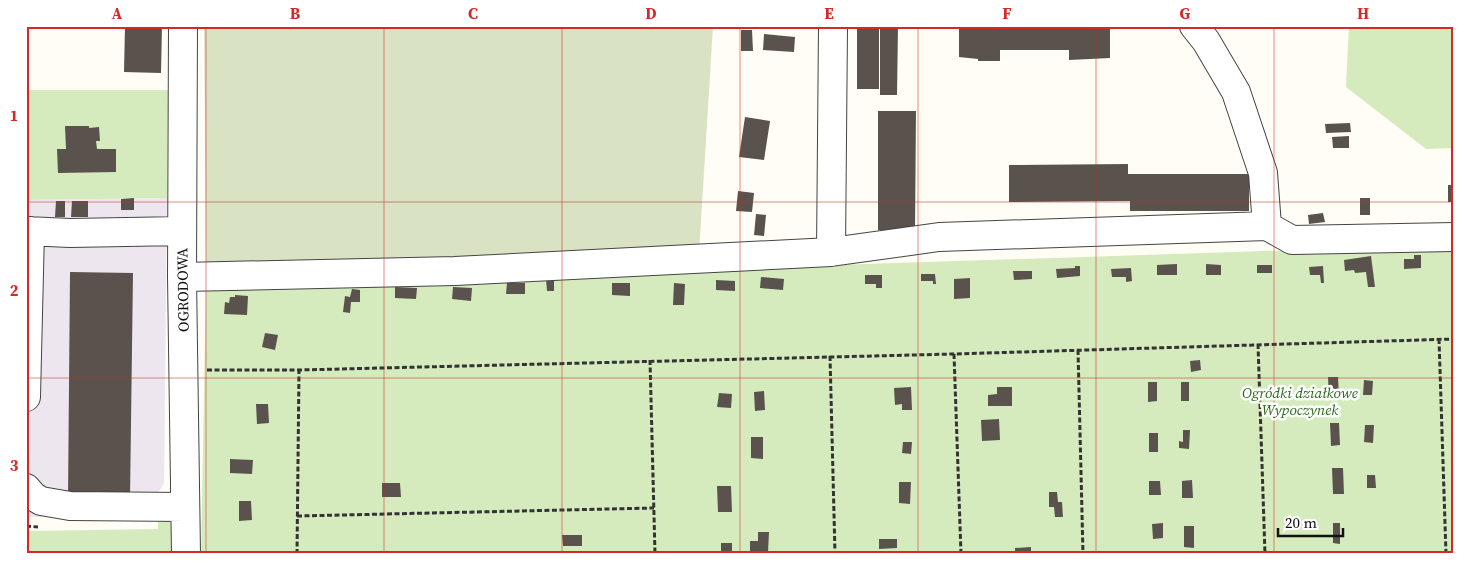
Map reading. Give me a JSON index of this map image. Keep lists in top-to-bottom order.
{
  "streets": {
    "street": ["OGRODOWA"]
  },
  "parks": ["Ogródki działkowe Wypoczynek"],
  "scale_bar": "20 m",
  "grid": {
    "columns": [
      "A",
      "B",
      "C",
      "D",
      "E",
      "F",
      "G",
      "H"
    ],
    "rows": ["1", "2", "3"]
  }
}
